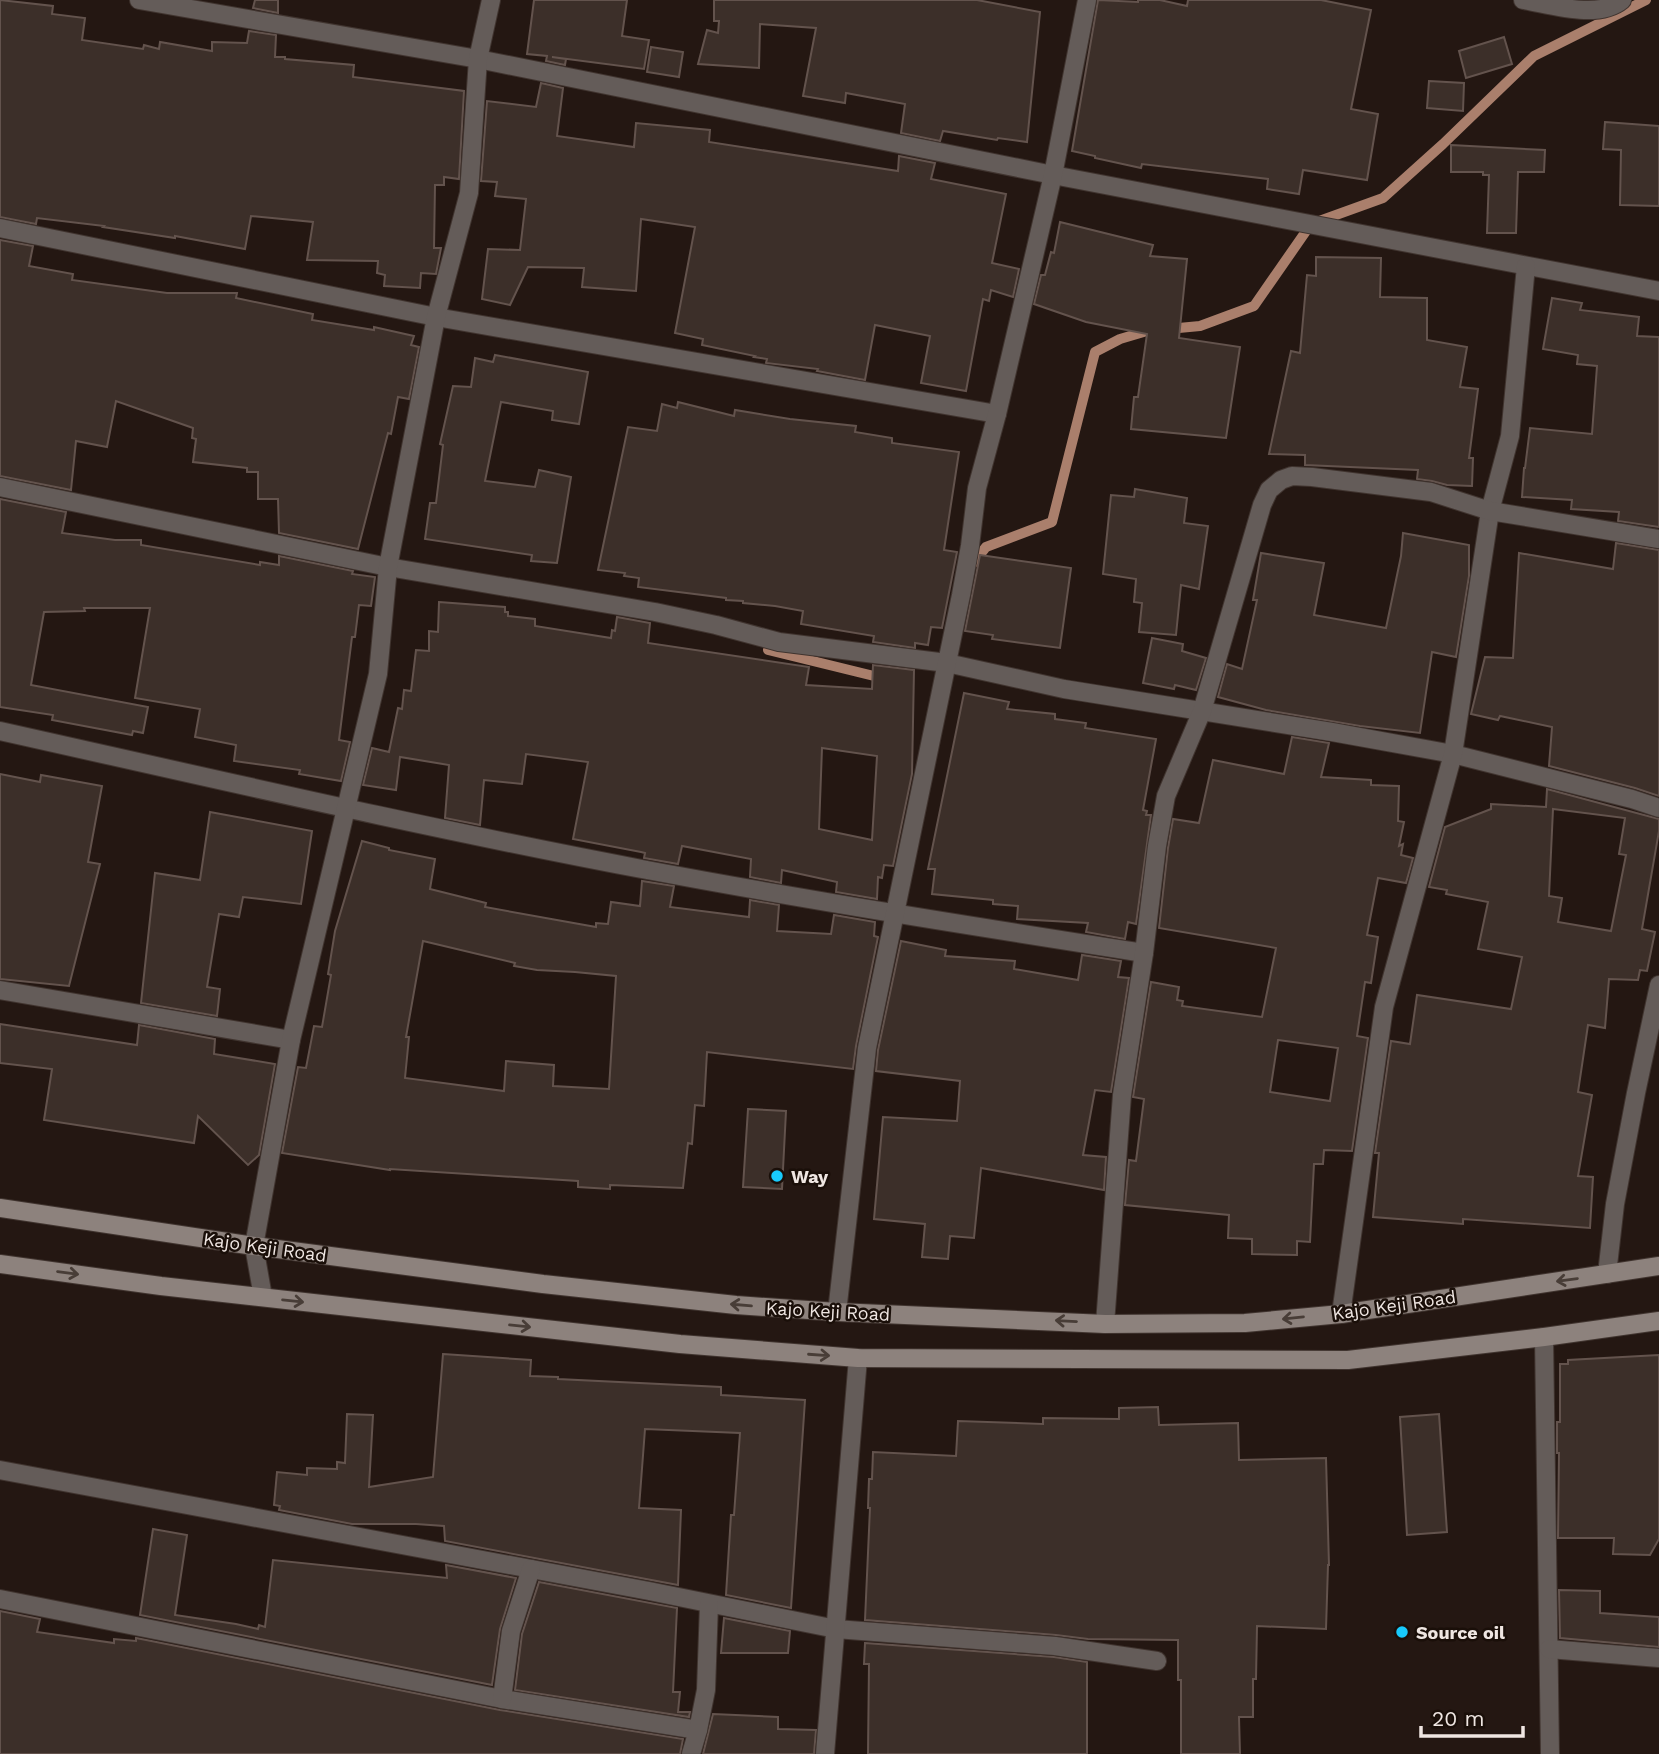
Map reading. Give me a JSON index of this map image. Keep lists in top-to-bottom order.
{
  "streets": {
    "main road": ["Kajo Keji Road"]
  },
  "places": ["Way", "Source oil"],
  "scale_bar": "20 m"
}
